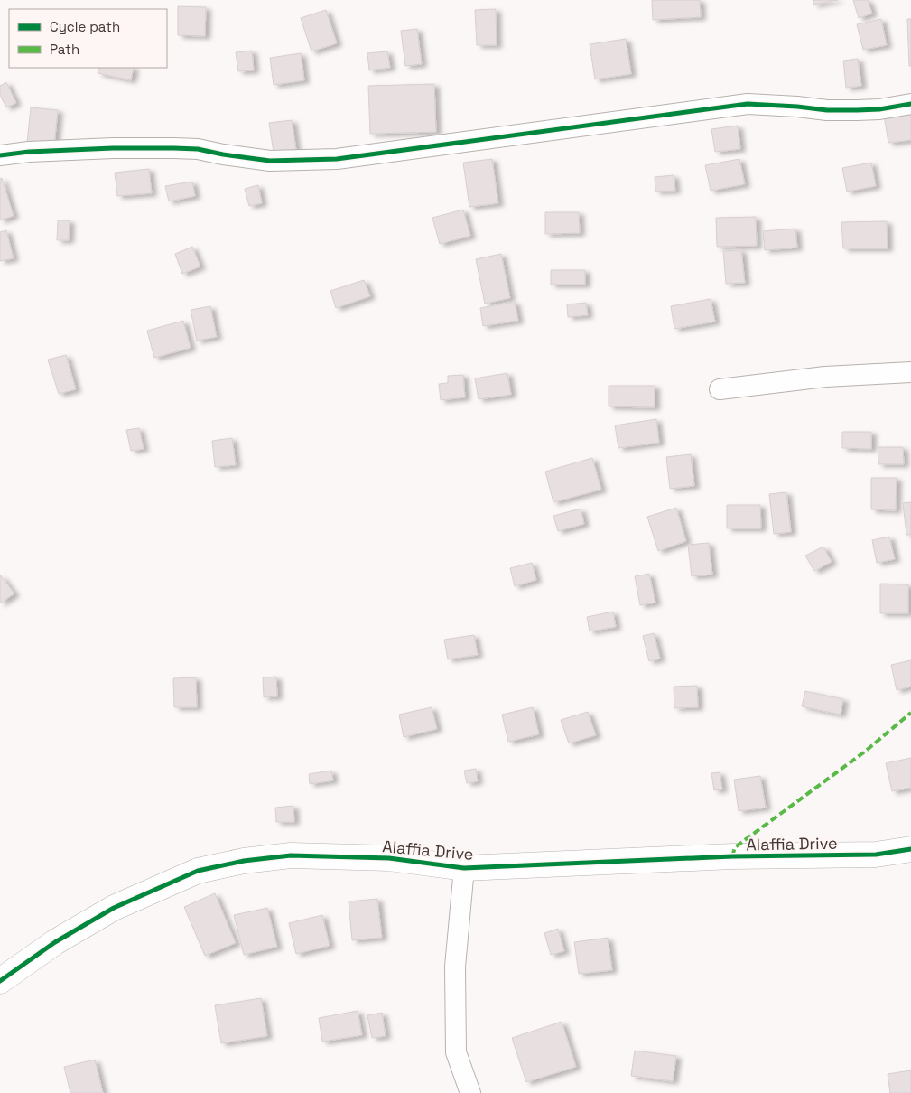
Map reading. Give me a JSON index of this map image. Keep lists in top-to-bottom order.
{
  "streets": {
    "street": ["Alaffia Drive"]
  },
  "legend": ["Cycle path", "Path"]
}
